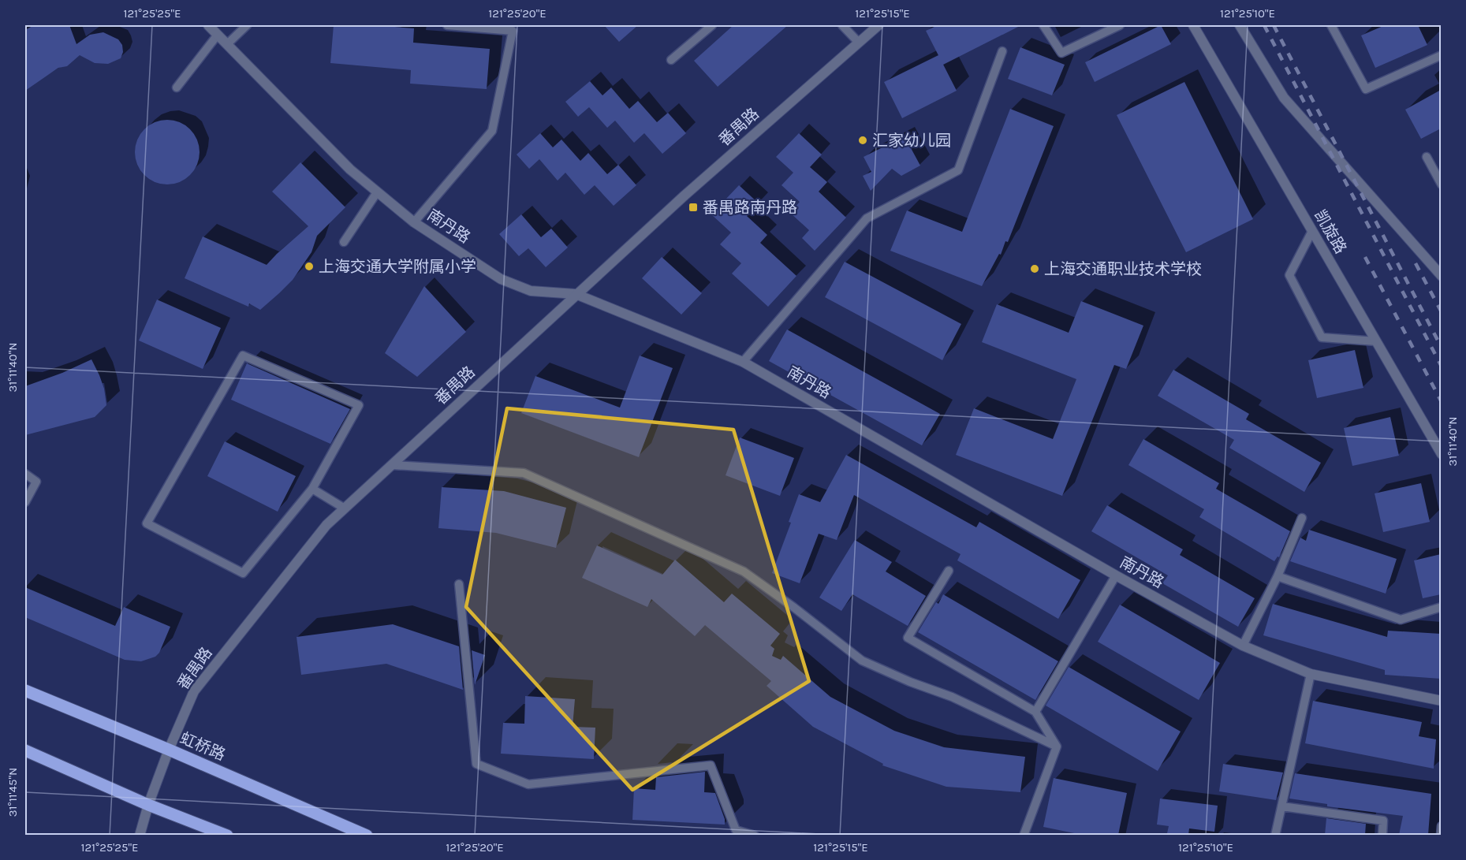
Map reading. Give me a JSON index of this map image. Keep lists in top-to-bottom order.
{
  "streets": {
    "main road": ["虹桥路"],
    "street": ["番禺路", "南丹路", "凯旋路"]
  },
  "crossings": [
    ["番禺路", "南丹路"],
    ["番禺路", "虹桥路"]
  ],
  "places": {
    "other": ["汇家幼儿园", "上海交通大学附属小学", "上海交通职业技术学校"],
    "transit": ["番禺路南丹路"]
  },
  "coordinates": [
    "121°25'25\"E",
    "121°25'20\"E",
    "121°25'15\"E",
    "121°25'10\"E",
    "31°11'40\"N",
    "31°11'45\"N"
  ]
}
